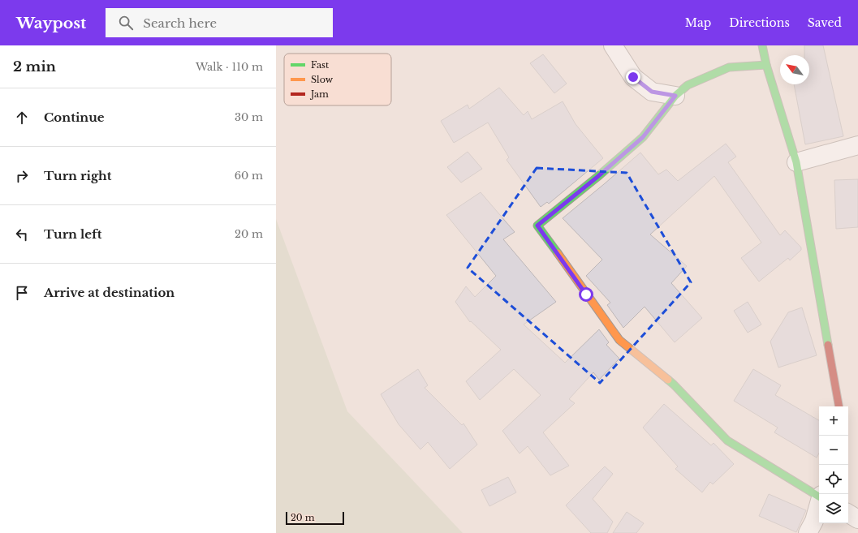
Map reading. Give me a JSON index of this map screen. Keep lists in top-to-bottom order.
{
  "legend": ["Fast", "Slow", "Jam"],
  "scale_bar": "20 m",
  "north": "top left",
  "page": {
    "header": "Waypost",
    "search": "Search here",
    "nav": ["Map", "Directions", "Saved"],
    "heading": ["2 min", "Walk · 110 m"],
    "list": [
      ["Continue", "30 m"],
      ["Turn right", "60 m"],
      ["Turn left", "20 m"],
      "Arrive at destination"
    ],
    "map_buttons": ["+", "−"],
    "scale": "20 m"
  }
}
